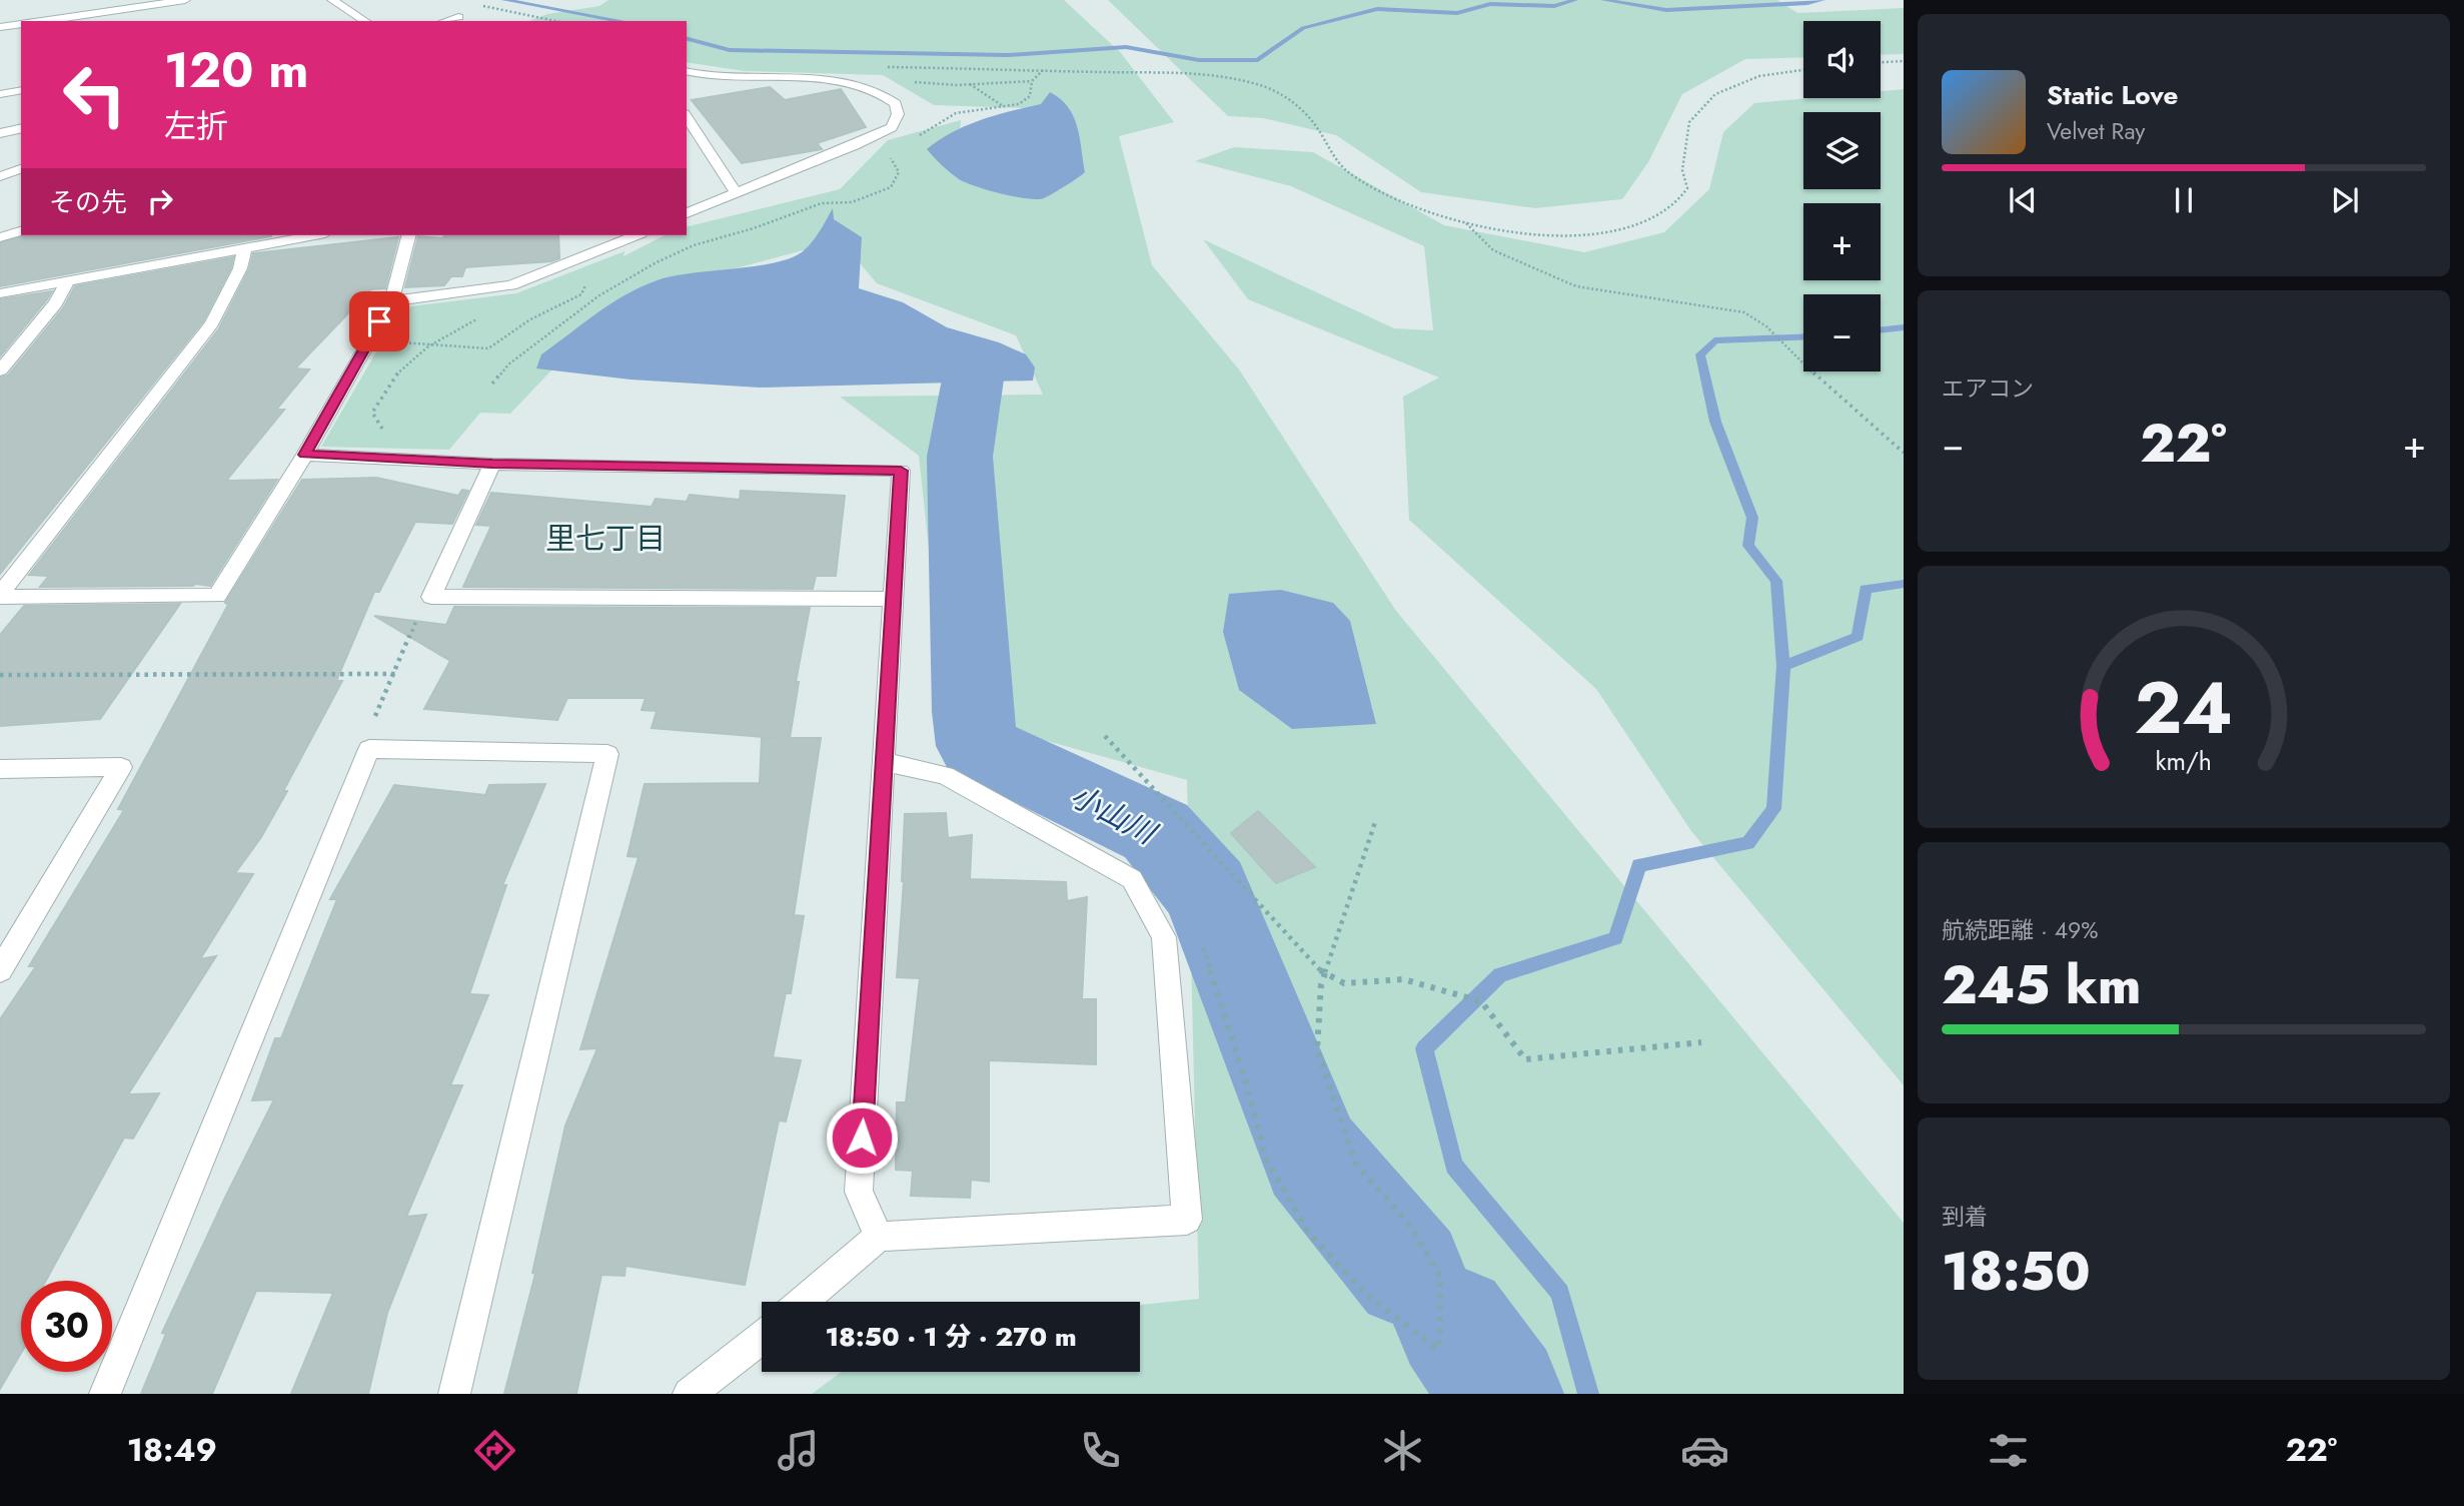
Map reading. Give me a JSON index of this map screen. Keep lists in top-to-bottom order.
{
  "districts": ["里七丁目"],
  "water": ["小山川"],
  "page": {
    "map_buttons": ["+", "−"],
    "turn": ["120 m", "左折"],
    "song": ["Static Love", "Velvet Ray"],
    "then": "その先",
    "tile": [
      "エアコン",
      ["航続距離 · 49%", "245 km"],
      ["到着", "18:50"]
    ],
    "heat": ["−", "22°", "+"],
    "limit": "30",
    "trip": "18:50 · 1 分 · 270 m",
    "tabs": ["18:49", "22°"],
    "gauge": ["24", "km/h"]
  }
}
